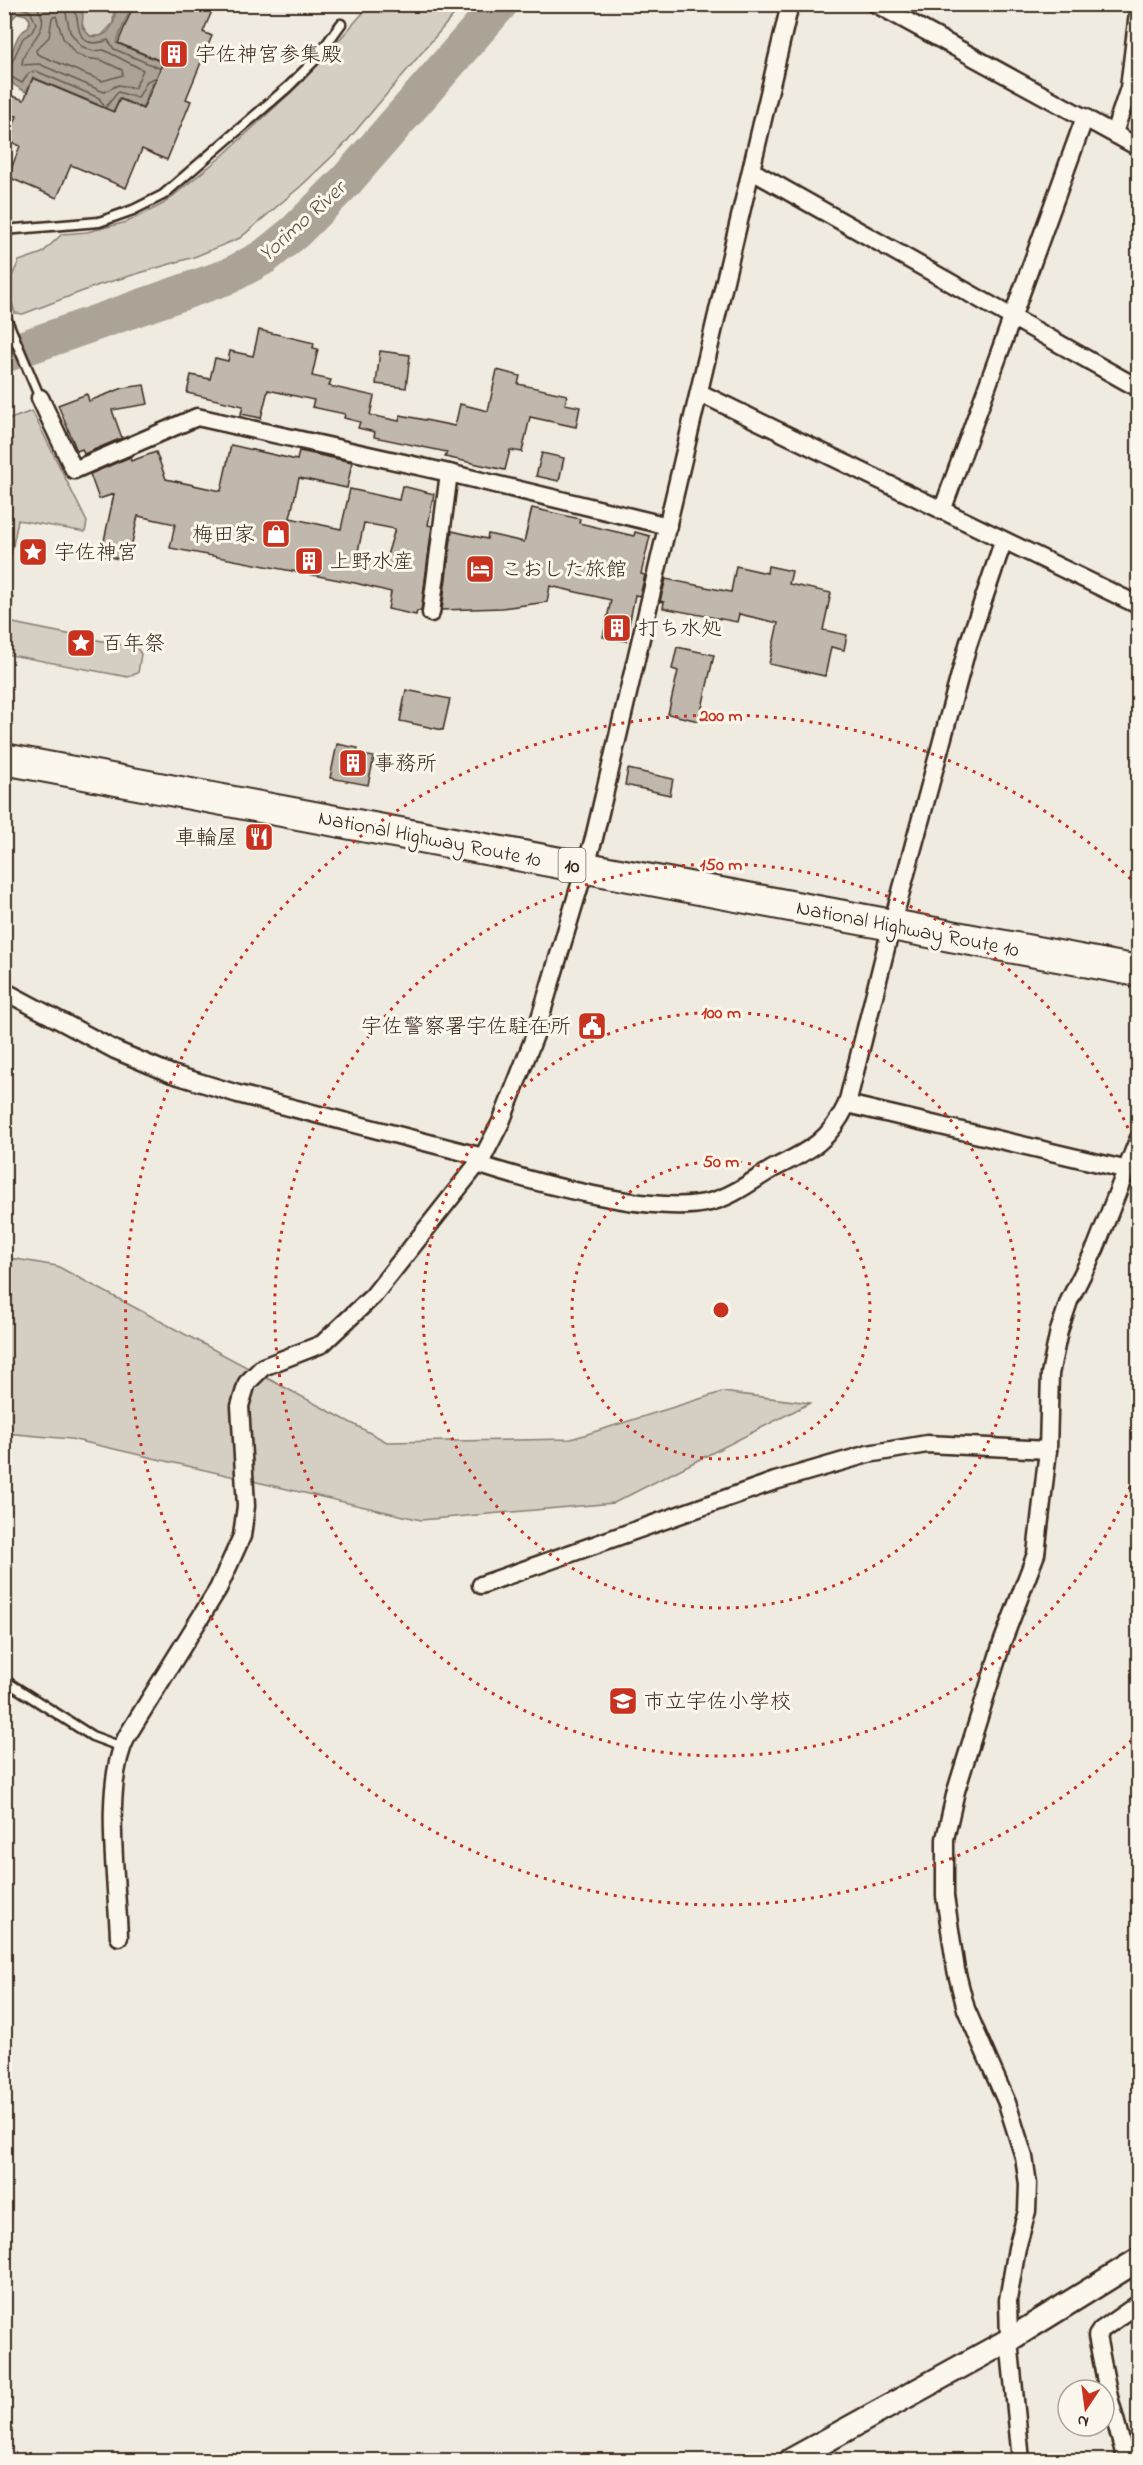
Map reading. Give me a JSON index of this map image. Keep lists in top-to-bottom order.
{
  "streets": {
    "highway": ["National Highway Route 10", "10"]
  },
  "water": ["Yorimo River"],
  "places": {
    "building": [
      "宇佐神宮参集殿",
      "上野水産",
      "打ち水処",
      "事務所"
    ],
    "shop": ["梅田家"],
    "place": ["宇佐神宮", "百年祭"],
    "hotel": ["こおした旅館"],
    "restaurant": ["車輪屋"],
    "public building": ["宇佐警察署宇佐駐在所"],
    "school or university": ["市立宇佐小学校"]
  },
  "north": "bottom",
  "rings": [
    "200 m",
    "150 m",
    "100 m",
    "50 m"
  ]
}
